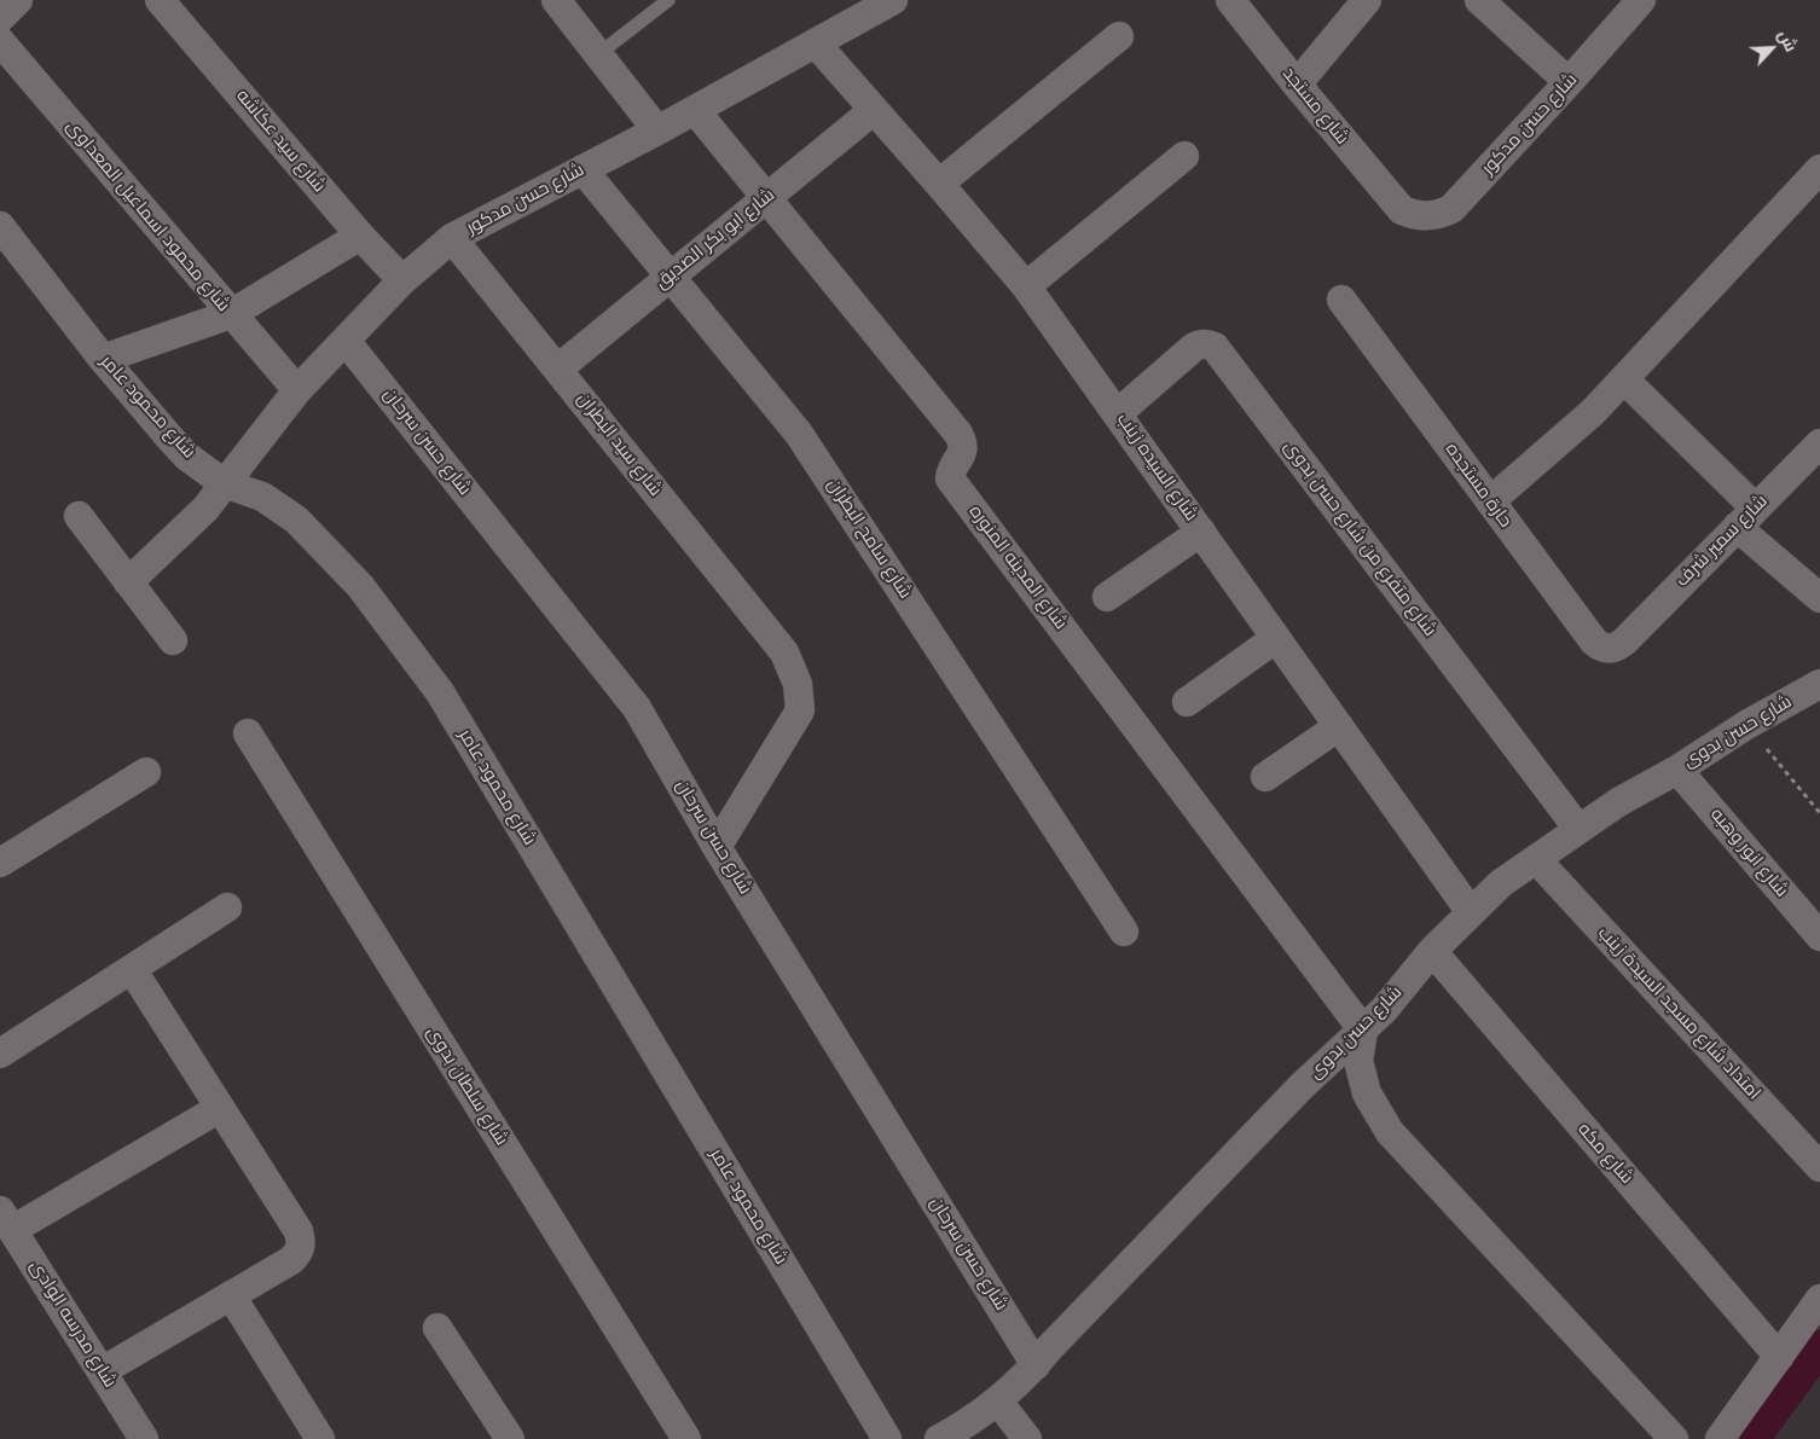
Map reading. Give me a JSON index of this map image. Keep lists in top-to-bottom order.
{
  "streets": {
    "street": [
      "شارع مستجد",
      "شارع حسن مدكور",
      "شارع سيد عكاشه",
      "شارع محمود اسماعيل المعداوى",
      "شارع ابو بكر الصديق",
      "شارع محمود عامر",
      "شارع حسن سرحان",
      "شارع سيد البطران",
      "شارع السيده زينب",
      "حارة مستجده",
      "شارع سامح البطران",
      "شارع متفرع من شارع حسن بدوى",
      "شارع سمير شرف",
      "شارع المدينه المنوره",
      "شارع حسن بدوى",
      "شارع انور وهبه",
      "امتداد شارع مسجد السيدة زينب",
      "شارع سلطان بدوى",
      "شارع مكه",
      "شارع مدرسه الوادى"
    ]
  },
  "crossings": [
    ["شارع مستجد", "شارع حسن مدكور"],
    ["شارع حسن مدكور", "شارع سيد عكاشه"],
    ["شارع حسن مدكور", "شارع محمود اسماعيل المعداوى"],
    ["شارع حسن مدكور", "شارع محمود عامر"],
    ["شارع حسن مدكور", "شارع حسن سرحان"],
    ["شارع حسن مدكور", "شارع سيد البطران"],
    ["شارع حسن مدكور", "شارع السيده زينب"],
    ["شارع حسن مدكور", "شارع سامح البطران"],
    ["شارع حسن مدكور", "شارع المدينه المنوره"],
    ["شارع ابو بكر الصديق", "شارع سيد البطران"],
    ["شارع ابو بكر الصديق", "شارع السيده زينب"],
    ["شارع ابو بكر الصديق", "شارع سامح البطران"],
    ["شارع ابو بكر الصديق", "شارع المدينه المنوره"],
    ["شارع حسن سرحان", "شارع سيد البطران"],
    ["شارع حسن سرحان", "شارع حسن بدوى"],
    ["شارع السيده زينب", "شارع متفرع من شارع حسن بدوى"],
    ["شارع السيده زينب", "شارع حسن بدوى"],
    ["حارة مستجده", "شارع سمير شرف"],
    ["شارع متفرع من شارع حسن بدوى", "شارع حسن بدوى"],
    ["شارع المدينه المنوره", "شارع حسن بدوى"],
    ["شارع حسن بدوى", "شارع انور وهبه"],
    ["شارع حسن بدوى", "امتداد شارع مسجد السيدة زينب"],
    ["شارع حسن بدوى", "شارع مكه"]
  ],
  "north": "top right"
}
